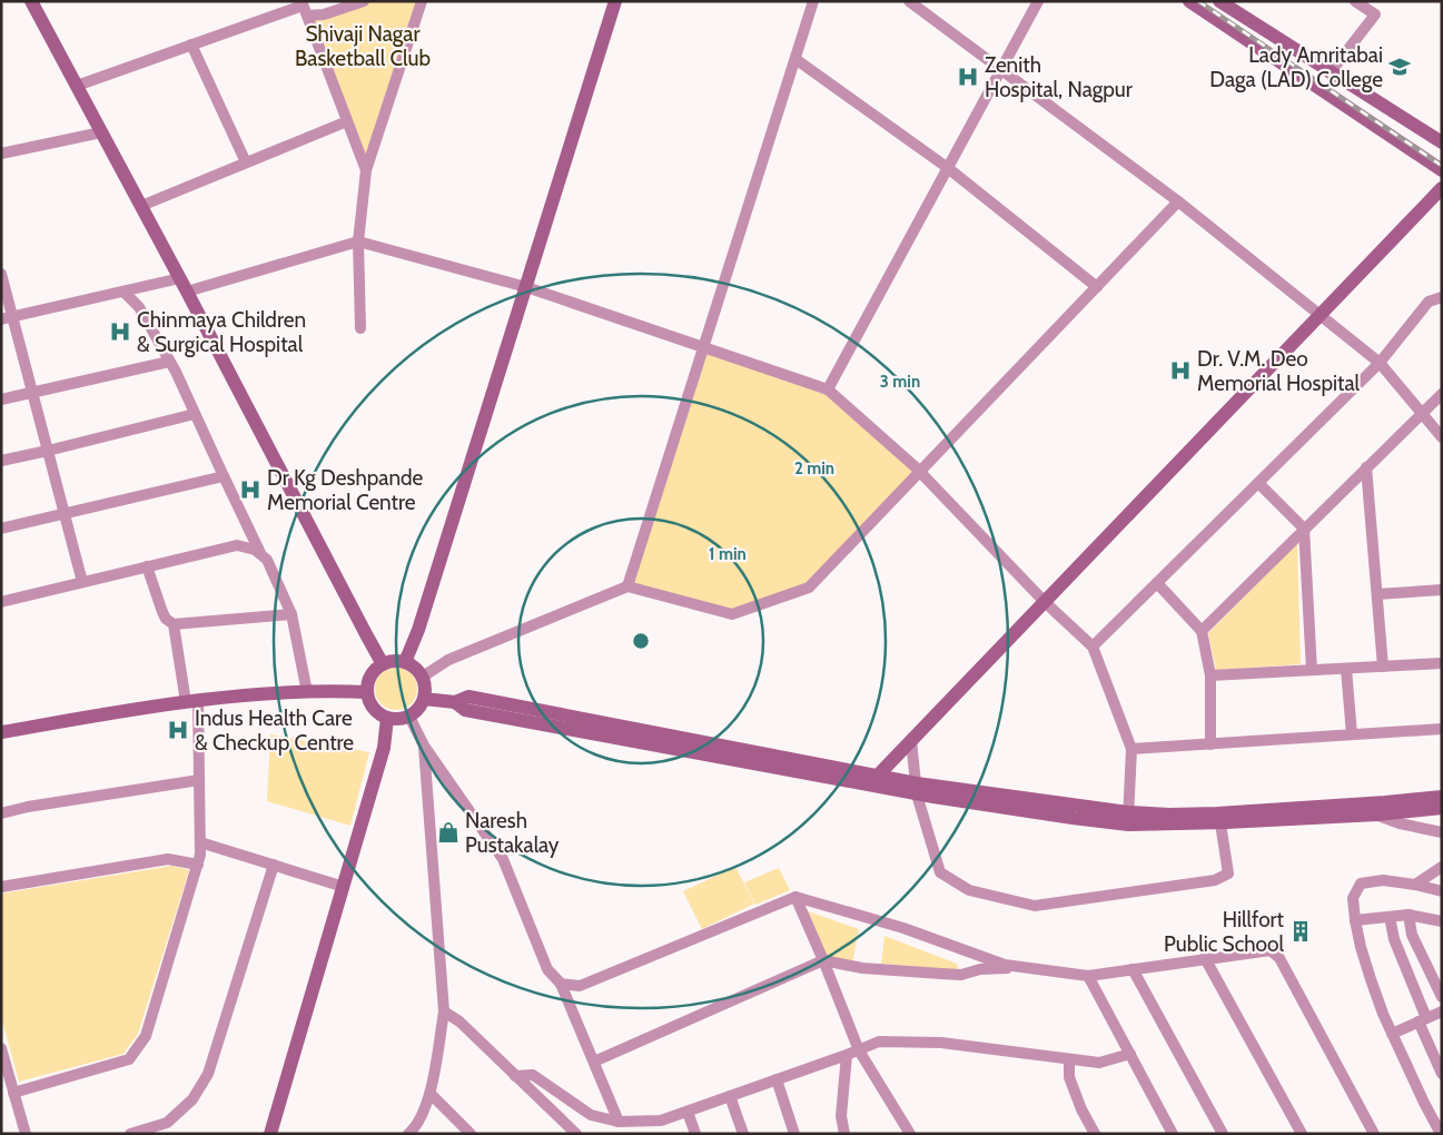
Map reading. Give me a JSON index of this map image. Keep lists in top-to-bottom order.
{
  "parks": ["Shivaji Nagar Basketball Club"],
  "places": {
    "school or university": ["Lady Amritabai Daga (LAD) College"],
    "hospital": [
      "Zenith Hospital, Nagpur",
      "Chinmaya Children & Surgical Hospital",
      "Dr. V.M. Deo Memorial Hospital",
      "Dr Kg Deshpande Memorial Centre",
      "Indus Health Care & Checkup Centre"
    ],
    "shop": ["Naresh Pustakalay"],
    "building": ["Hillfort Public School"]
  },
  "rings": ["3 min", "2 min", "1 min"]
}
